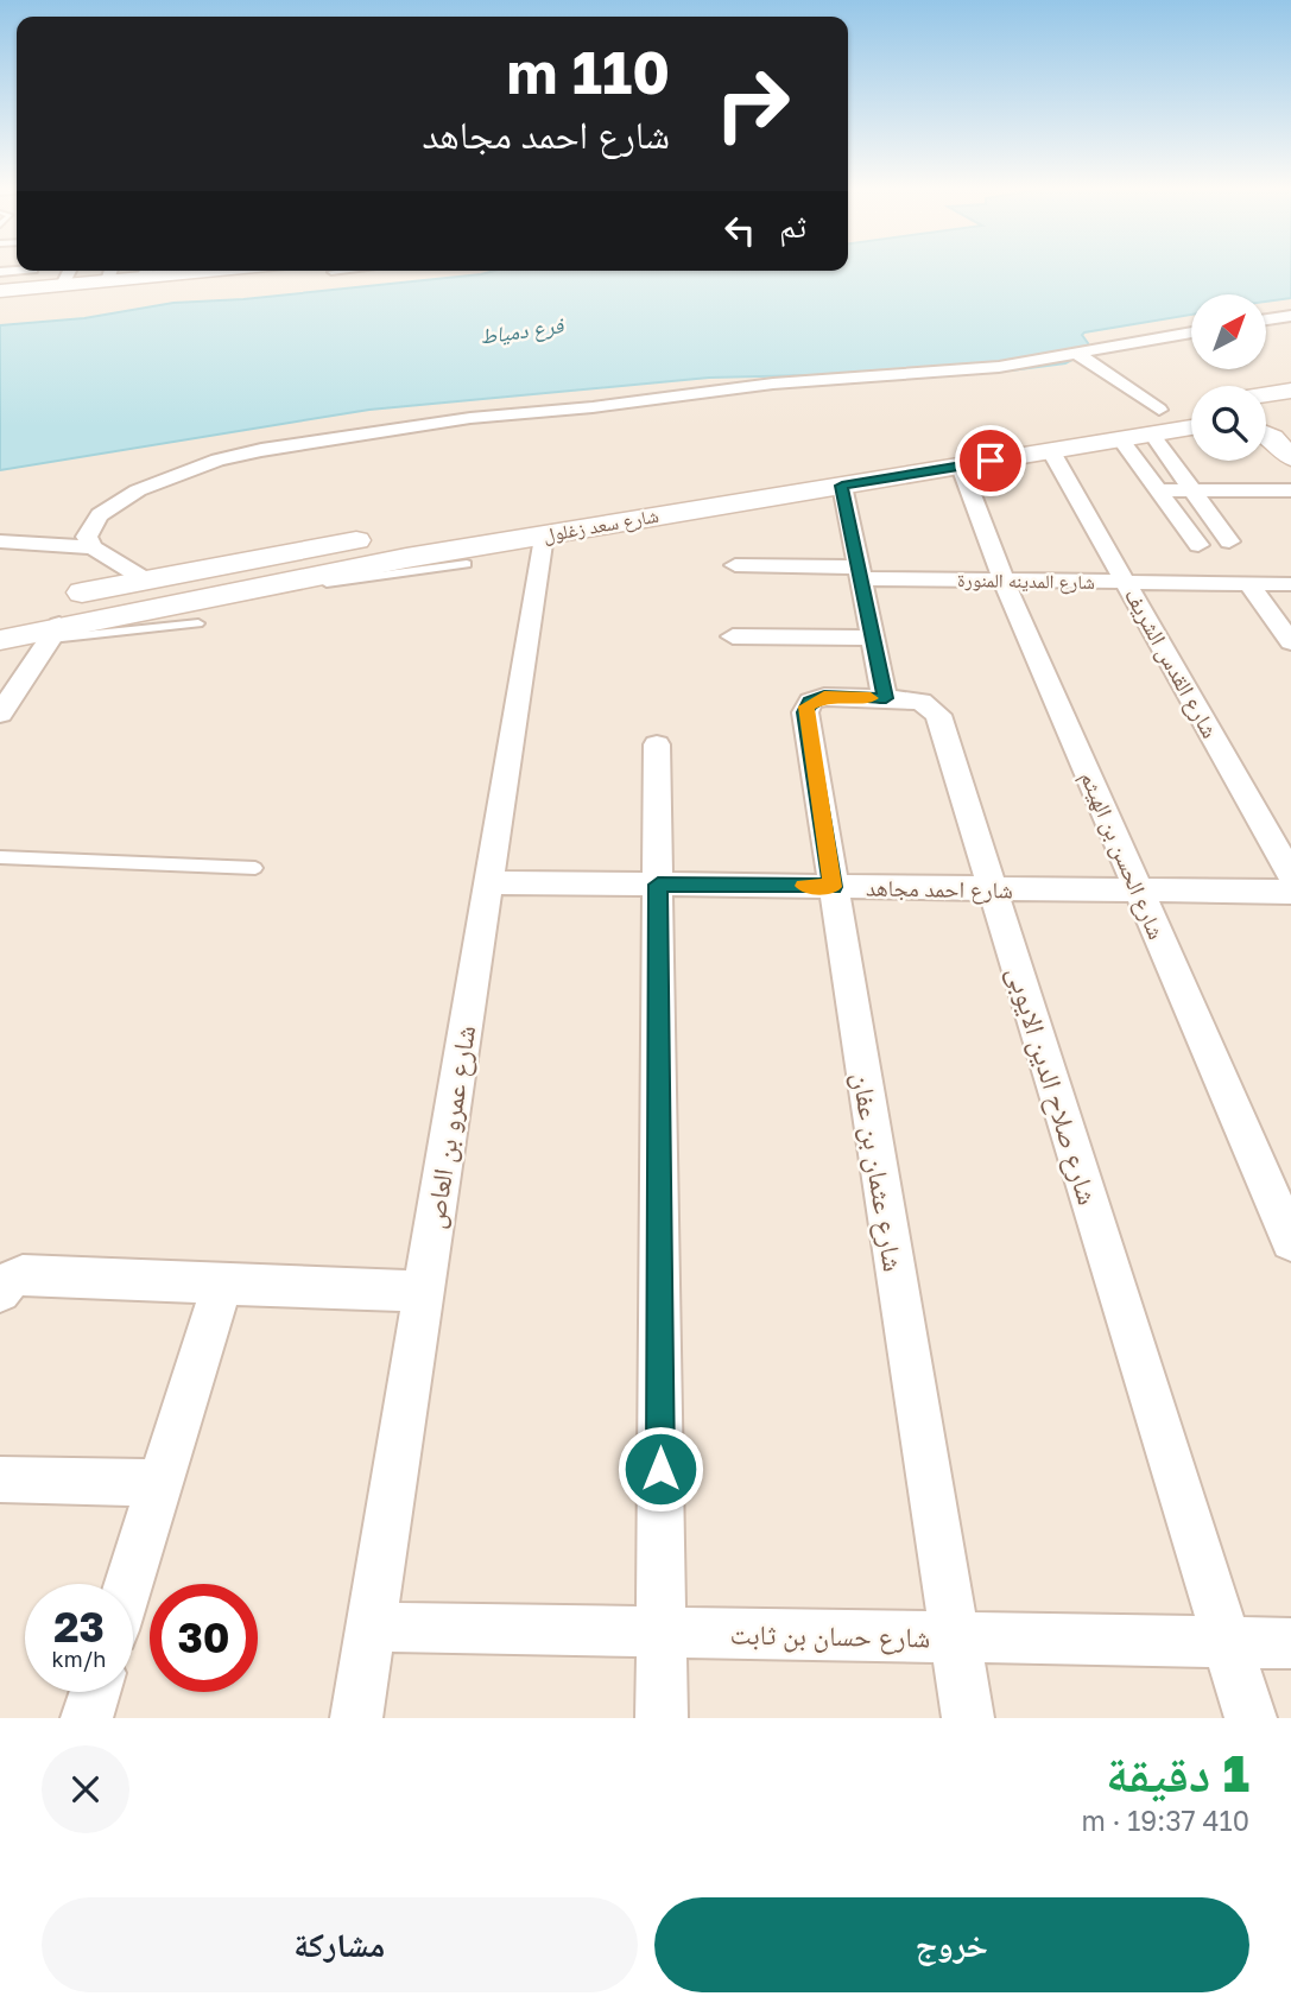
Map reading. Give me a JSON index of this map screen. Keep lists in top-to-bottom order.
{
  "streets": {
    "main road": ["شارع سعد زغلول"],
    "street": [
      "شارع المدينه المنورة",
      "شارع القدس الشريف",
      "شارع الحسن بن الهيثم",
      "شارع احمد مجاهد",
      "شارع صلاح الدين الايوبى",
      "شارع عمرو بن العاص",
      "شارع عثمان بن عفان",
      "شارع حسان بن ثابت"
    ]
  },
  "crossings": [
    ["شارع سعد زغلول", "شارع القدس الشريف"],
    ["شارع سعد زغلول", "شارع الحسن بن الهيثم"],
    ["شارع سعد زغلول", "شارع عمرو بن العاص"],
    ["شارع المدينه المنورة", "شارع القدس الشريف"],
    ["شارع المدينه المنورة", "شارع الحسن بن الهيثم"],
    ["شارع الحسن بن الهيثم", "شارع احمد مجاهد"],
    ["شارع احمد مجاهد", "شارع صلاح الدين الايوبى"],
    ["شارع احمد مجاهد", "شارع عمرو بن العاص"],
    ["شارع احمد مجاهد", "شارع عثمان بن عفان"],
    ["شارع صلاح الدين الايوبى", "شارع عثمان بن عفان"],
    ["شارع صلاح الدين الايوبى", "شارع حسان بن ثابت"],
    ["شارع عمرو بن العاص", "شارع حسان بن ثابت"],
    ["شارع عثمان بن عفان", "شارع حسان بن ثابت"]
  ],
  "water": ["فرع دمياط"],
  "north": "top right",
  "page": {
    "turn": ["110 m", "شارع احمد مجاهد"],
    "then": "ثم",
    "speed": "23 km/h",
    "limit": "30",
    "heading": ["1 دقيقة", "410 m · 19:37"],
    "buttons": ["خروج", "مشاركة"]
  }
}
